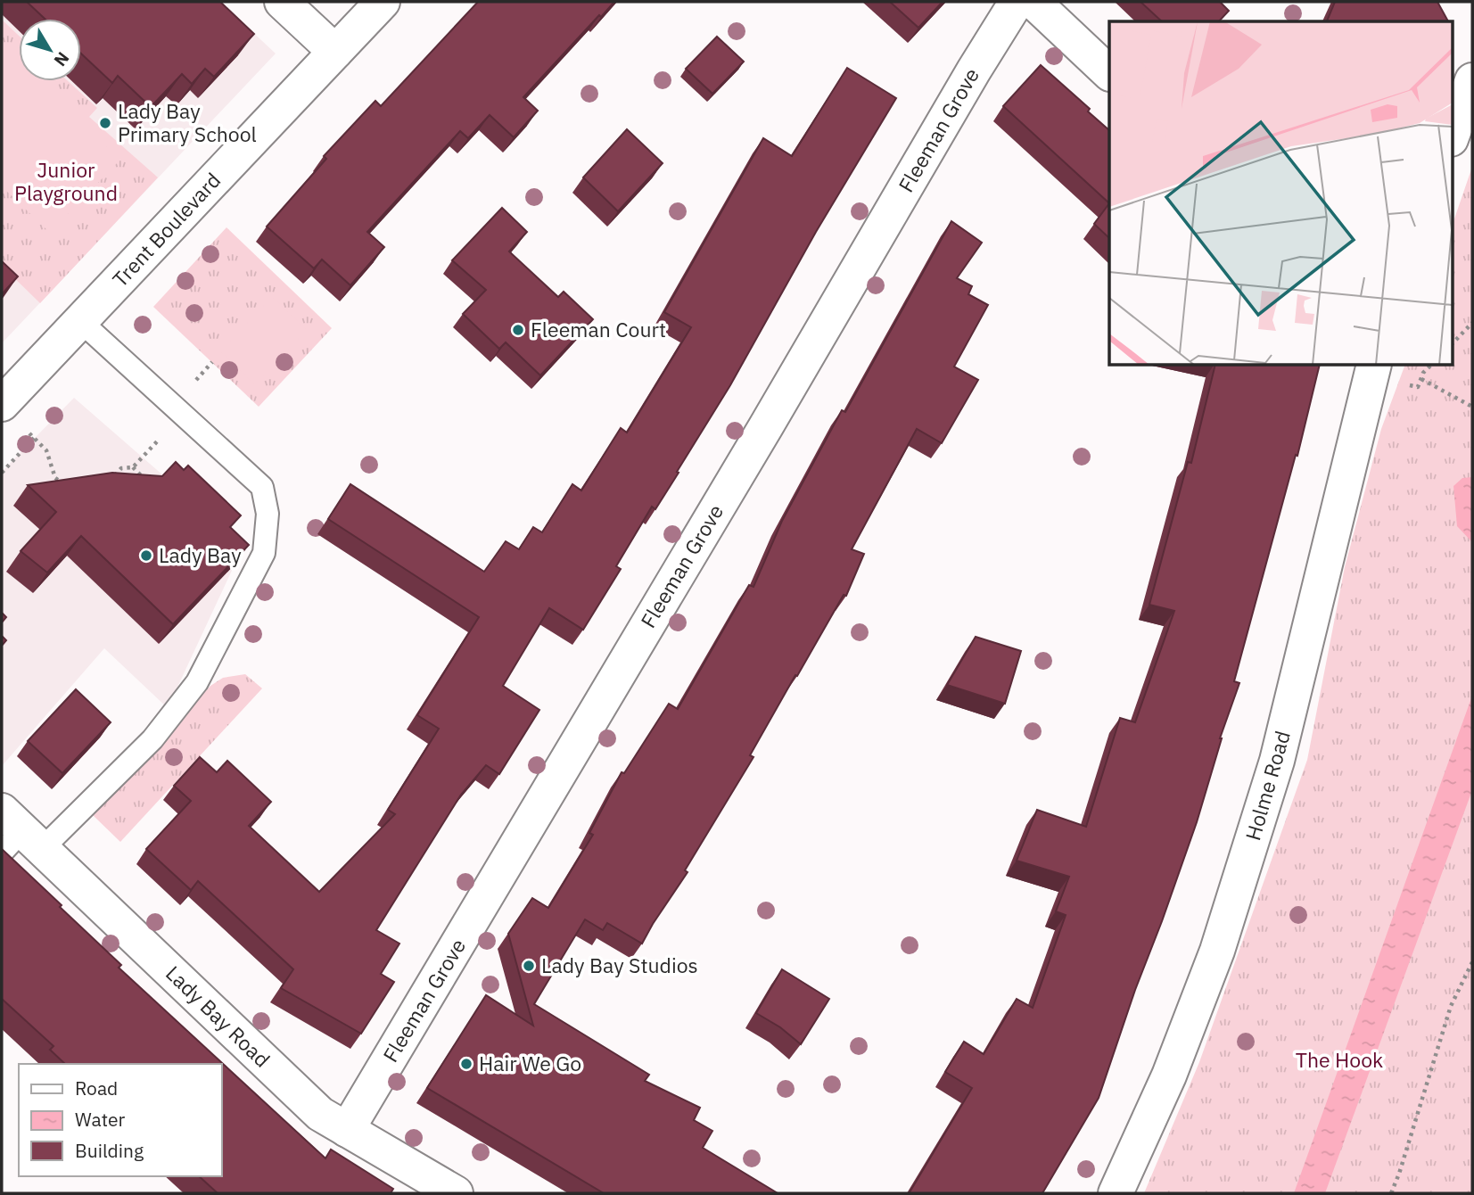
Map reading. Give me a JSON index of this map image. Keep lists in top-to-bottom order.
{
  "streets": {
    "street": [
      "Fleeman Grove",
      "Trent Boulevard",
      "Holme Road",
      "Lady Bay Road"
    ]
  },
  "crossings": [
    ["Fleeman Grove", "Lady Bay Road"]
  ],
  "parks": ["Junior Playground", "The Hook"],
  "places": [
    "Lady Bay Primary School",
    "Fleeman Court",
    "Lady Bay",
    "Lady Bay Studios",
    "Hair We Go"
  ],
  "legend": ["Road", "Water", "Building"],
  "north": "bottom right"
}
